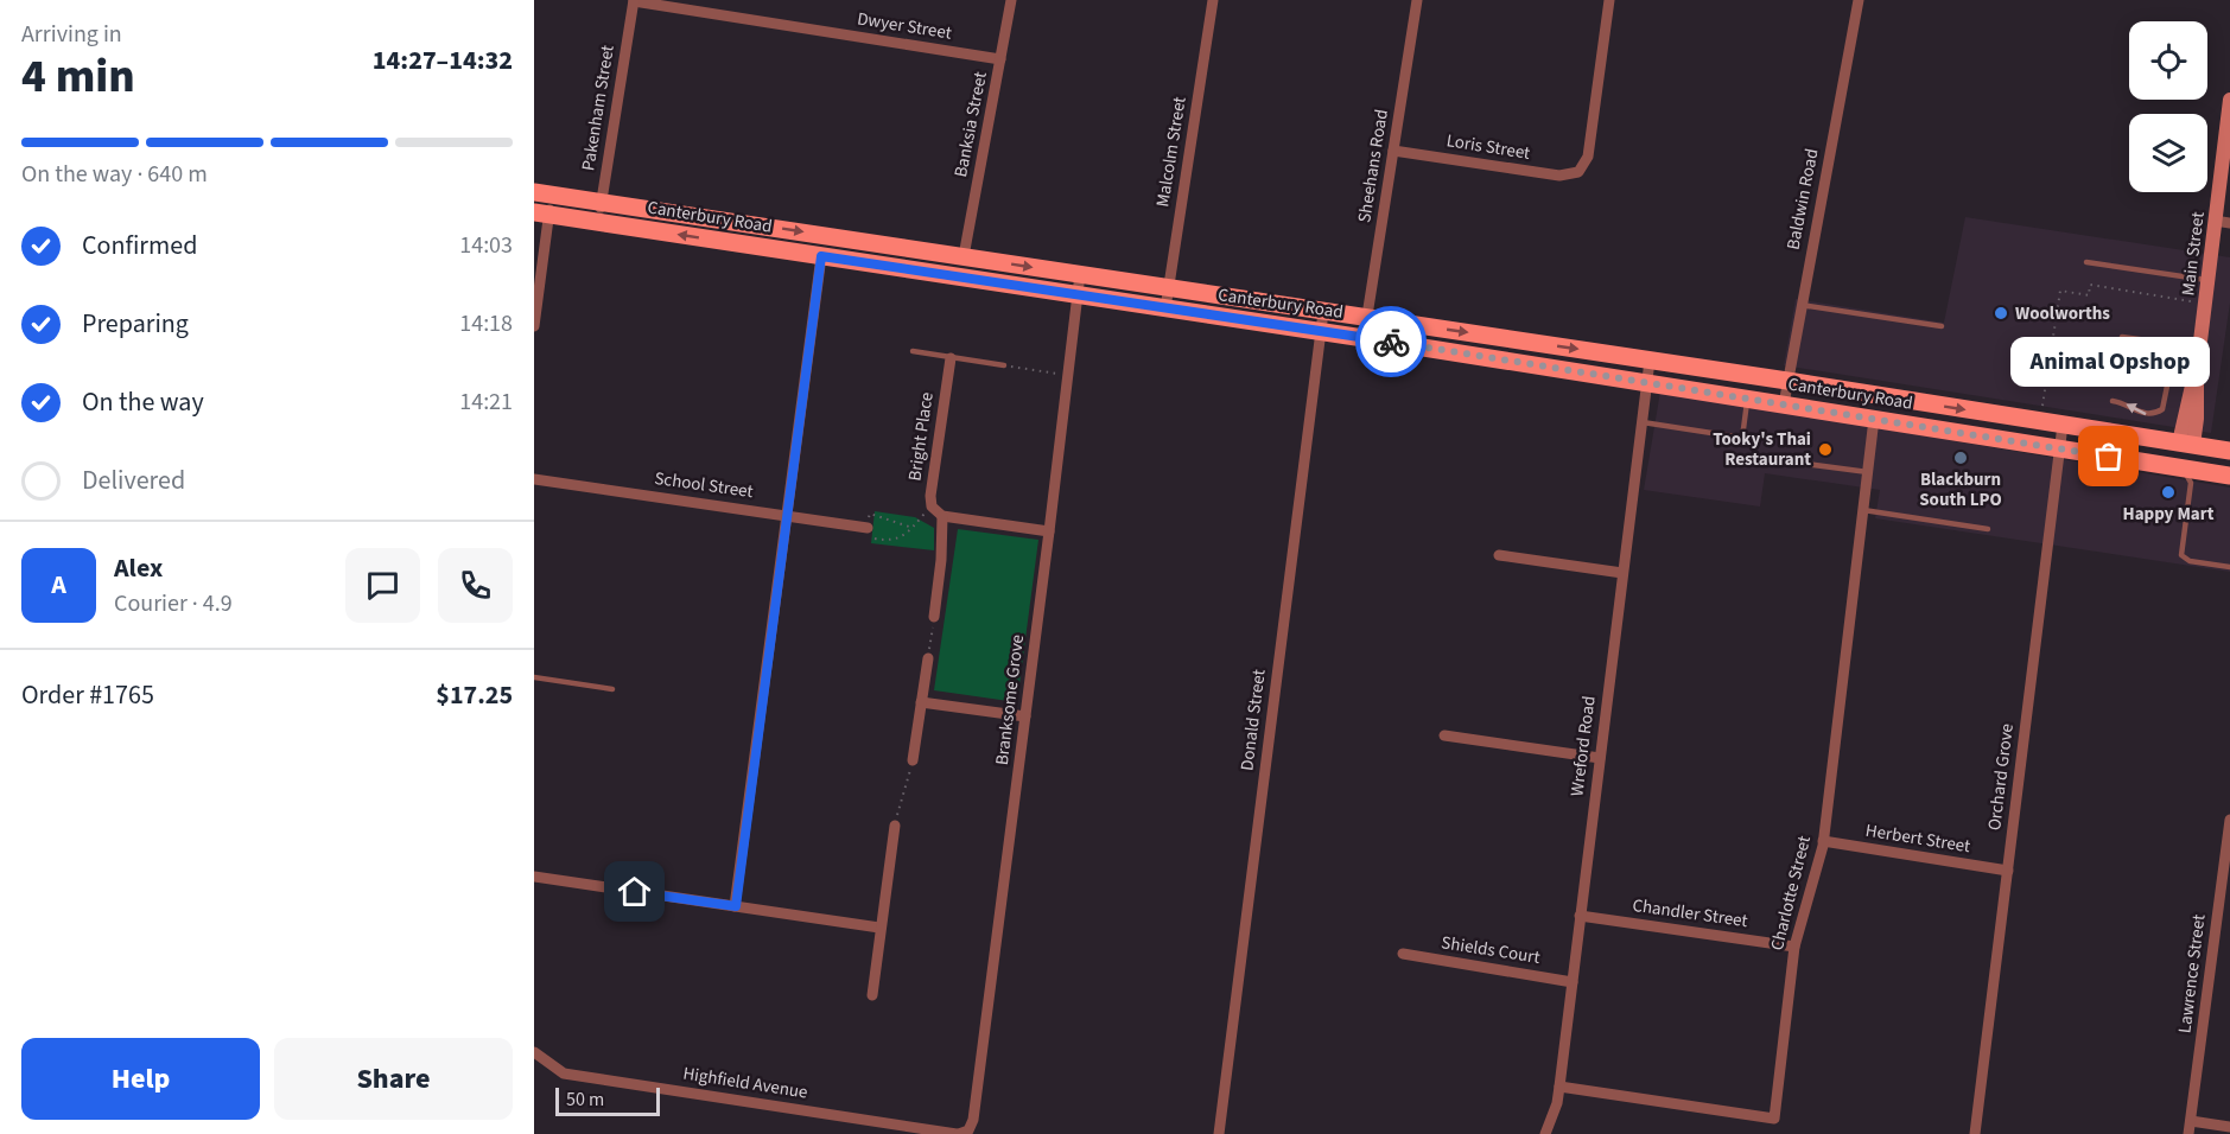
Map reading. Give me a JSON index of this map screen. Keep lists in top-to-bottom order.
{
  "streets": {
    "main road": ["Canterbury Road"],
    "street": [
      "Dwyer Street",
      "Pakenham Street",
      "Banksia Street",
      "Loris Street",
      "Malcolm Street",
      "Sheehans Road",
      "Baldwin Road",
      "Main Street",
      "Bright Place",
      "School Street",
      "Branksome Grove",
      "Donald Street",
      "Wreford Road",
      "Orchard Grove",
      "Herbert Street",
      "Charlotte Street",
      "Chandler Street",
      "Shields Court",
      "Lawrence Street",
      "Highfield Avenue"
    ]
  },
  "crossings": [
    ["Dwyer Street", "Pakenham Street"],
    ["Dwyer Street", "Banksia Street"],
    ["Pakenham Street", "Canterbury Road"],
    ["Banksia Street", "Canterbury Road"],
    ["Loris Street", "Sheehans Road"],
    ["Malcolm Street", "Canterbury Road"],
    ["Sheehans Road", "Canterbury Road"],
    ["Baldwin Road", "Canterbury Road"],
    ["Canterbury Road", "Main Street"],
    ["Canterbury Road", "Branksome Grove"],
    ["Canterbury Road", "Donald Street"],
    ["Canterbury Road", "Wreford Road"],
    ["Canterbury Road", "Orchard Grove"],
    ["Canterbury Road", "Charlotte Street"],
    ["Branksome Grove", "Highfield Avenue"],
    ["Wreford Road", "Charlotte Street"],
    ["Wreford Road", "Chandler Street"],
    ["Wreford Road", "Shields Court"],
    ["Orchard Grove", "Herbert Street"],
    ["Herbert Street", "Charlotte Street"],
    ["Charlotte Street", "Chandler Street"]
  ],
  "places": [
    "Woolworths",
    "Tooky's Thai Restaurant",
    "Animal Opshop",
    "Blackburn South LPO",
    "Happy Mart"
  ],
  "scale_bar": "50 m",
  "page": {
    "heading": ["4 min", "Arriving in", "14:27–14:32"],
    "panel": [
      "Alex",
      "Courier · 4.9",
      "Order #1765",
      "$17.25"
    ],
    "bar": "On the way · 640 m",
    "list": [
      ["Confirmed", "14:03"],
      ["Preparing", "14:18"],
      ["On the way", "14:21"],
      "Delivered"
    ],
    "bubble": "Animal Opshop",
    "round": "A",
    "buttons": ["Help", "Share"],
    "scale": "50 m"
  }
}
